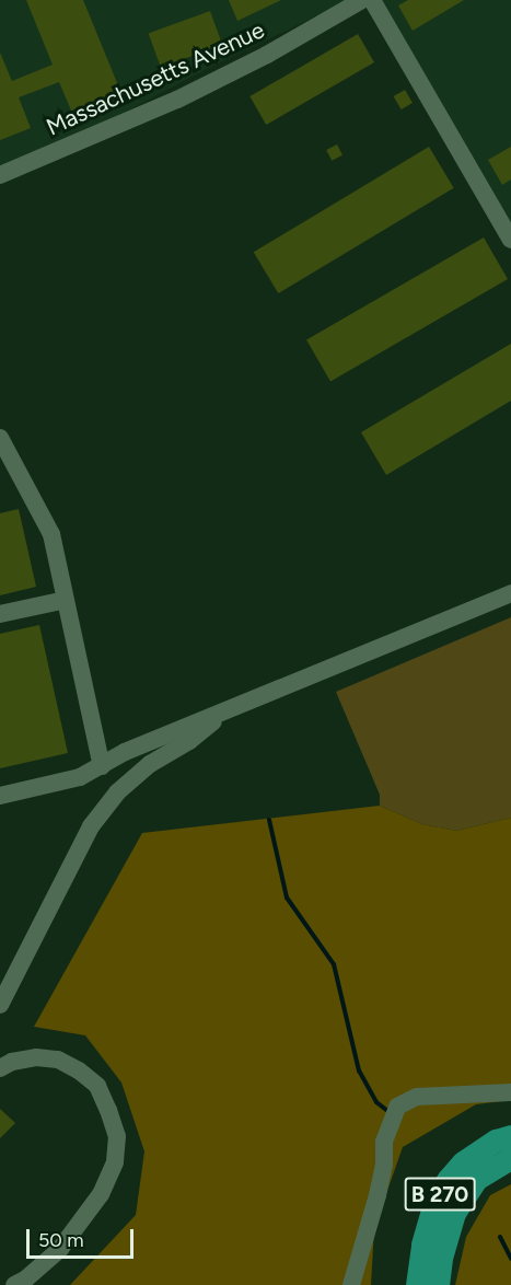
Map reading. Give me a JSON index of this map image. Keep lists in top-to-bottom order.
{
  "streets": {
    "main road": ["B 270"],
    "street": ["Massachusetts Avenue"]
  },
  "scale_bar": "50 m"
}
